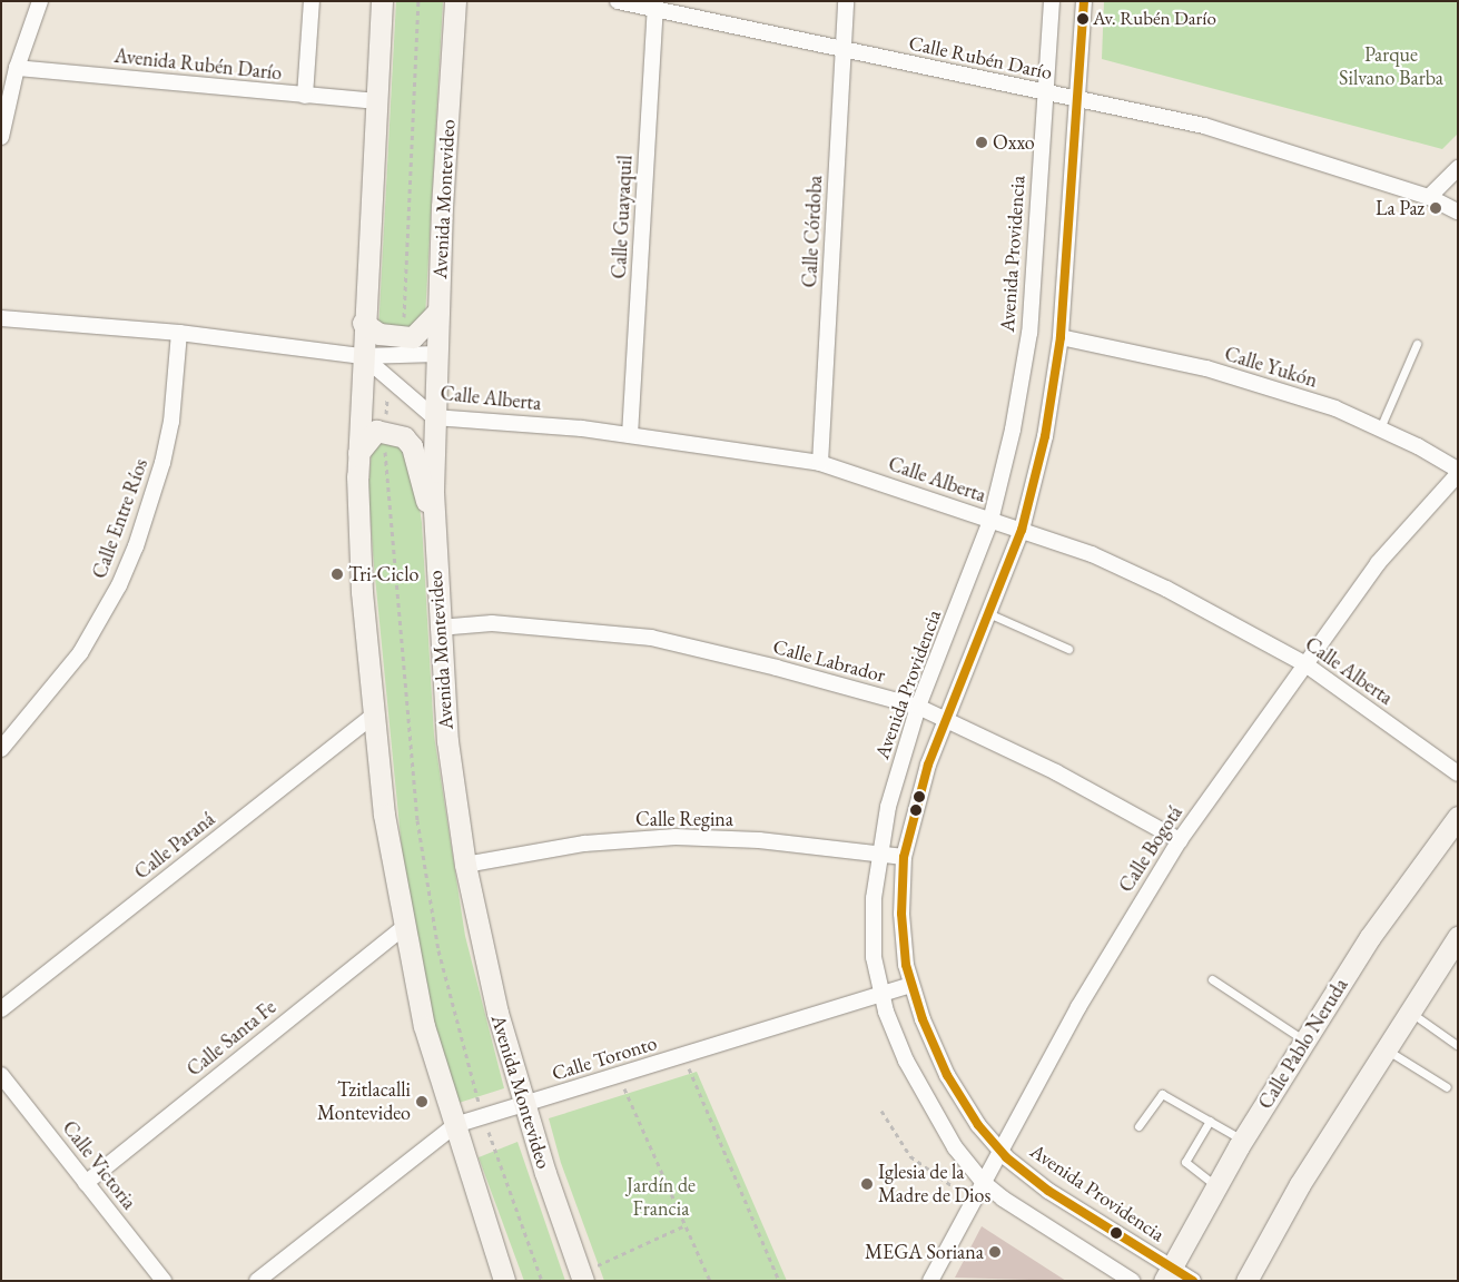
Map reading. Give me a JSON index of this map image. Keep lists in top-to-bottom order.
{
  "streets": {
    "street": [
      "Calle Rubén Darío",
      "Avenida Rubén Darío",
      "Avenida Montevideo",
      "Calle Guayaquil",
      "Calle Córdoba",
      "Avenida Providencia",
      "Calle Yukón",
      "Calle Alberta",
      "Calle Entre Ríos",
      "Calle Labrador",
      "Calle Regina",
      "Calle Paraná",
      "Calle Bogotá",
      "Calle Santa Fe",
      "Calle Pablo Neruda",
      "Calle Toronto",
      "Calle Victoria"
    ]
  },
  "crossings": [
    ["Calle Rubén Darío", "Calle Guayaquil"],
    ["Calle Rubén Darío", "Calle Córdoba"],
    ["Calle Rubén Darío", "Avenida Providencia"],
    ["Avenida Montevideo", "Calle Alberta"],
    ["Avenida Montevideo", "Calle Labrador"],
    ["Avenida Montevideo", "Calle Regina"],
    ["Avenida Montevideo", "Calle Toronto"],
    ["Calle Guayaquil", "Calle Alberta"],
    ["Calle Córdoba", "Calle Alberta"],
    ["Avenida Providencia", "Calle Yukón"],
    ["Avenida Providencia", "Calle Alberta"],
    ["Avenida Providencia", "Calle Labrador"],
    ["Avenida Providencia", "Calle Regina"],
    ["Avenida Providencia", "Calle Bogotá"],
    ["Avenida Providencia", "Calle Pablo Neruda"],
    ["Avenida Providencia", "Calle Toronto"],
    ["Calle Alberta", "Calle Entre Ríos"],
    ["Calle Alberta", "Calle Bogotá"],
    ["Calle Labrador", "Calle Bogotá"],
    ["Calle Santa Fe", "Calle Victoria"]
  ],
  "parks": ["Parque Silvano Barba", "Jardín de Francia"],
  "places": [
    "Av. Rubén Darío",
    "Oxxo",
    "La Paz",
    "Tri-Ciclo",
    "Tzitlacalli Montevideo",
    "Iglesia de la Madre de Dios",
    "MEGA Soriana"
  ]
}
